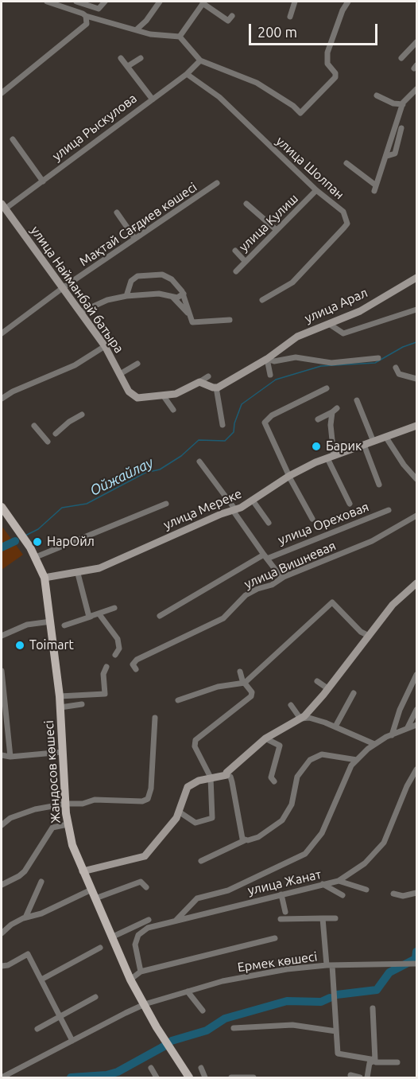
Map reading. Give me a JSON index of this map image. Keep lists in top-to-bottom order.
{
  "streets": {
    "main road": ["Жандосов көшесі"],
    "street": [
      "улица Рыскулова",
      "улица Шолпан",
      "улица Кулиш",
      "Мақтай Сағдиев көшесі",
      "улица Найманбай батыра",
      "улица Арал",
      "улица Мереке",
      "улица Ореховая",
      "улица Вишневая",
      "улица Жанат",
      "Ермек көшесі"
    ]
  },
  "crossings": [
    ["улица Рыскулова", "улица Шолпан"],
    ["улица Рыскулова", "улица Найманбай батыра"],
    ["улица Шолпан", "улица Кулиш"],
    ["Мақтай Сағдиев көшесі", "улица Найманбай батыра"],
    ["улица Мереке", "Жандосов көшесі"],
    ["Жандосов көшесі", "Ермек көшесі"]
  ],
  "water": ["Ойжайлау"],
  "places": ["Барик", "НарОйл", "Toimart"],
  "scale_bar": "200 m"
}
